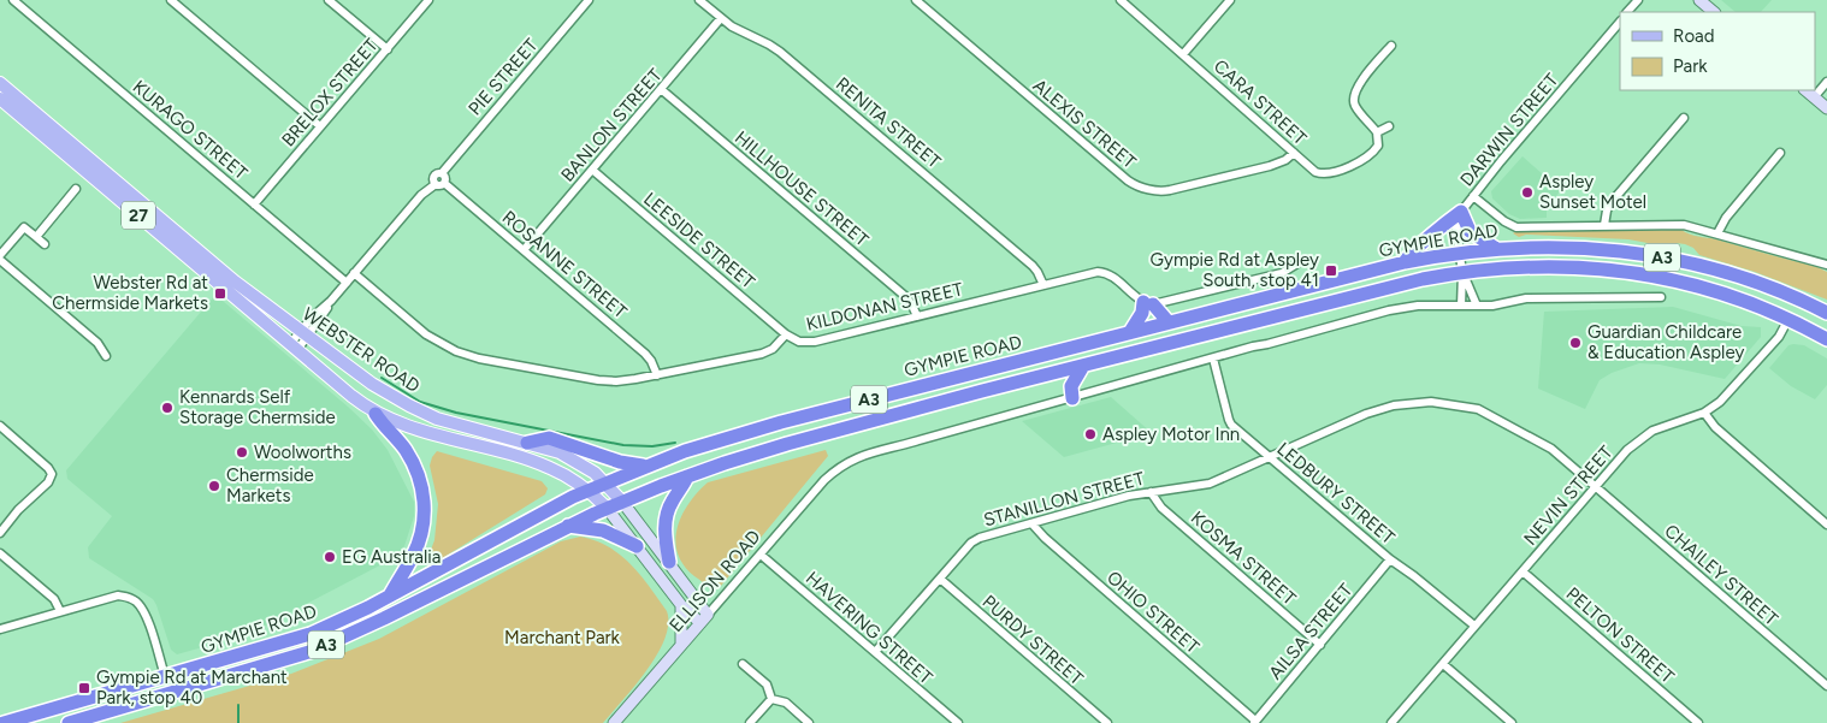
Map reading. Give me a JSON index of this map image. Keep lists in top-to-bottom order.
{
  "streets": {
    "highway": ["GYMPIE ROAD", "A3"],
    "main road": ["27", "WEBSTER ROAD", "ELLISON ROAD"],
    "street": [
      "PIE STREET",
      "BRELOX STREET",
      "CARA STREET",
      "RENITA STREET",
      "ALEXIS STREET",
      "BANLON STREET",
      "KURAGO STREET",
      "DARWIN STREET",
      "HILLHOUSE STREET",
      "LEESIDE STREET",
      "ROSANNE STREET",
      "KILDONAN STREET",
      "LEDBURY STREET",
      "NEVIN STREET",
      "STANILLON STREET",
      "KOSMA STREET",
      "CHAILEY STREET",
      "OHIO STREET",
      "HAVERING STREET",
      "AILSA STREET",
      "PELTON STREET",
      "PURDY STREET"
    ]
  },
  "crossings": [
    ["PIE STREET", "ROSANNE STREET"],
    ["BRELOX STREET", "KURAGO STREET"],
    ["CARA STREET", "ALEXIS STREET"],
    ["RENITA STREET", "BANLON STREET"],
    ["RENITA STREET", "KILDONAN STREET"],
    ["BANLON STREET", "HILLHOUSE STREET"],
    ["BANLON STREET", "LEESIDE STREET"],
    ["BANLON STREET", "ROSANNE STREET"],
    ["DARWIN STREET", "GYMPIE ROAD"],
    ["HILLHOUSE STREET", "KILDONAN STREET"],
    ["LEESIDE STREET", "KILDONAN STREET"],
    ["GYMPIE ROAD", "WEBSTER ROAD"],
    ["GYMPIE ROAD", "NEVIN STREET"],
    ["ROSANNE STREET", "KILDONAN STREET"],
    ["WEBSTER ROAD", "ELLISON ROAD"],
    ["LEDBURY STREET", "NEVIN STREET"],
    ["LEDBURY STREET", "STANILLON STREET"],
    ["LEDBURY STREET", "AILSA STREET"],
    ["NEVIN STREET", "STANILLON STREET"],
    ["NEVIN STREET", "CHAILEY STREET"],
    ["NEVIN STREET", "PELTON STREET"],
    ["STANILLON STREET", "KOSMA STREET"],
    ["STANILLON STREET", "CHAILEY STREET"],
    ["STANILLON STREET", "OHIO STREET"],
    ["STANILLON STREET", "HAVERING STREET"],
    ["STANILLON STREET", "PURDY STREET"],
    ["KOSMA STREET", "AILSA STREET"],
    ["ELLISON ROAD", "HAVERING STREET"],
    ["OHIO STREET", "AILSA STREET"]
  ],
  "parks": ["Marchant Park"],
  "places": {
    "other": [
      "Aspley Sunset Motel",
      "Guardian Childcare & Education Aspley",
      "Kennards Self Storage Chermside",
      "Aspley Motor Inn",
      "Woolworths",
      "Chermside Markets",
      "EG Australia"
    ],
    "transit": ["Gympie Rd at Aspley South, stop 41", "Webster Rd at Chermside Markets", "Gympie Rd at Marchant Park, stop 40"]
  },
  "legend": ["Road", "Park"]
}
